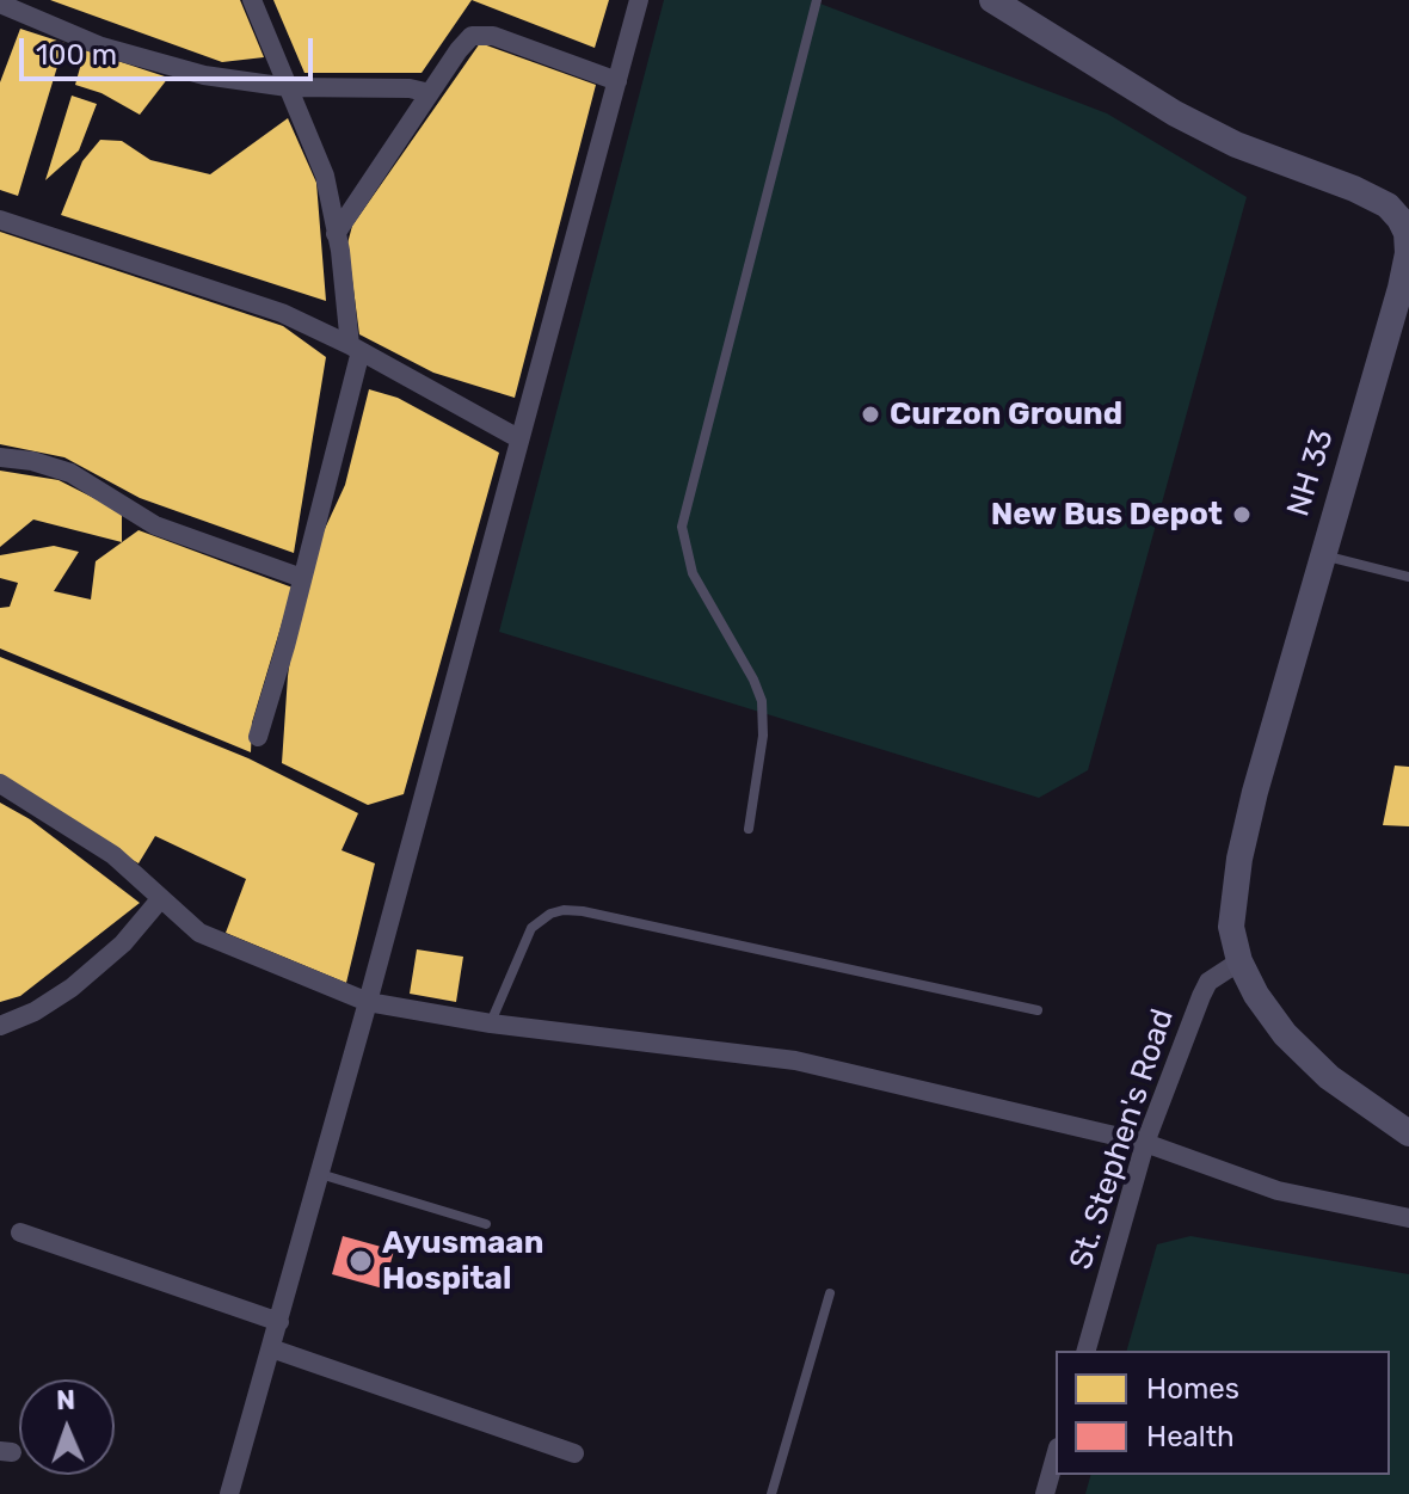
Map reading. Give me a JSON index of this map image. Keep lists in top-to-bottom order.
{
  "streets": {
    "main road": ["NH 33"],
    "street": ["St. Stephen's Road"]
  },
  "crossings": [
    ["NH 33", "St. Stephen's Road"]
  ],
  "places": ["Curzon Ground", "New Bus Depot", "Ayusmaan Hospital"],
  "legend": ["Homes", "Health"],
  "scale_bar": "100 m",
  "north": "top"
}
